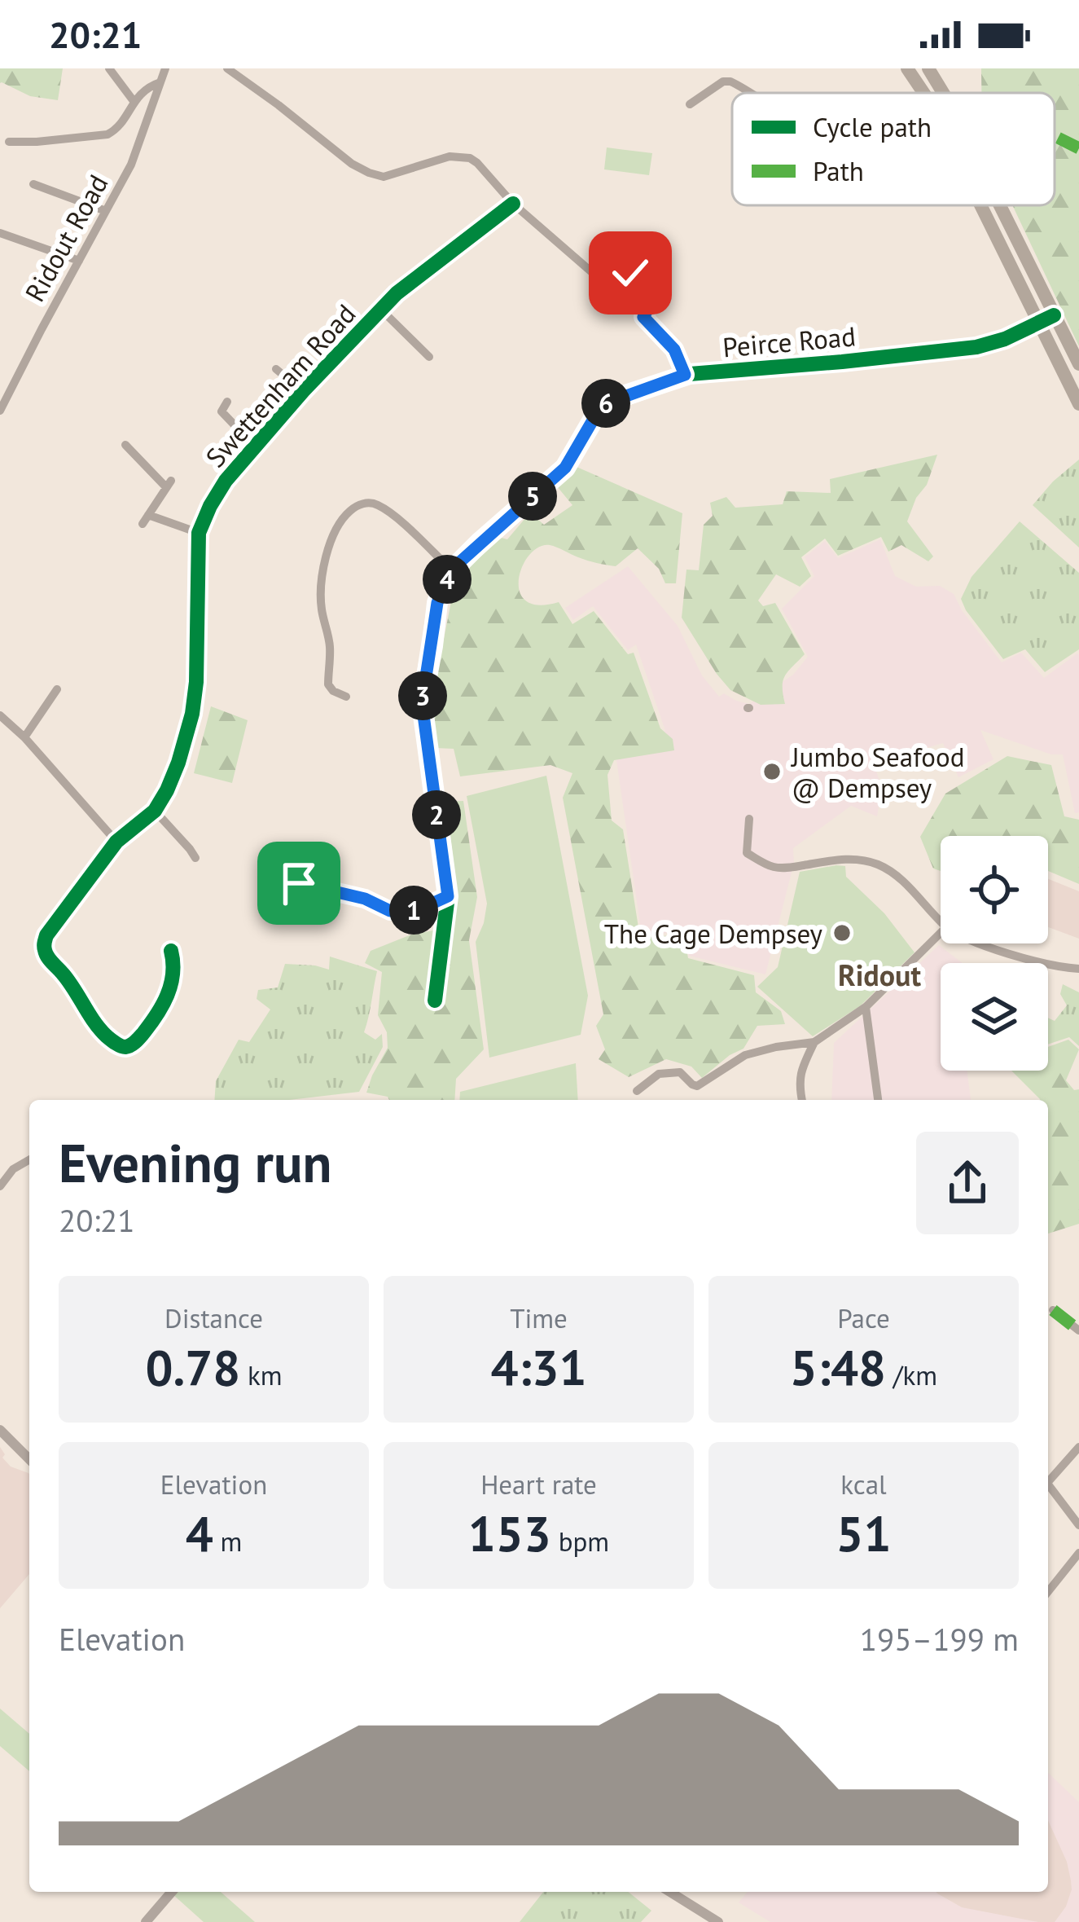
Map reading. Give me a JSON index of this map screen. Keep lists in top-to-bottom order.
{
  "streets": {
    "street": ["Ridout Road", "Peirce Road", "Swettenham Road"]
  },
  "districts": ["Ridout"],
  "places": ["Jumbo Seafood @ Dempsey", "The Cage Dempsey"],
  "legend": ["Cycle path", "Path"],
  "page": {
    "status": "20:21",
    "pins": [
      "6",
      "5",
      "4",
      "3",
      "2",
      "1"
    ],
    "heading": ["Evening run", "20:21"],
    "stats": [
      ["Distance", "0.78 km"],
      ["Time", "4:31"],
      ["Pace", "5:48 /km"],
      ["Elevation", "4 m"],
      ["Heart rate", "153 bpm"],
      ["kcal", "51"]
    ],
    "chart": ["Elevation", "195–199 m"]
  }
}
